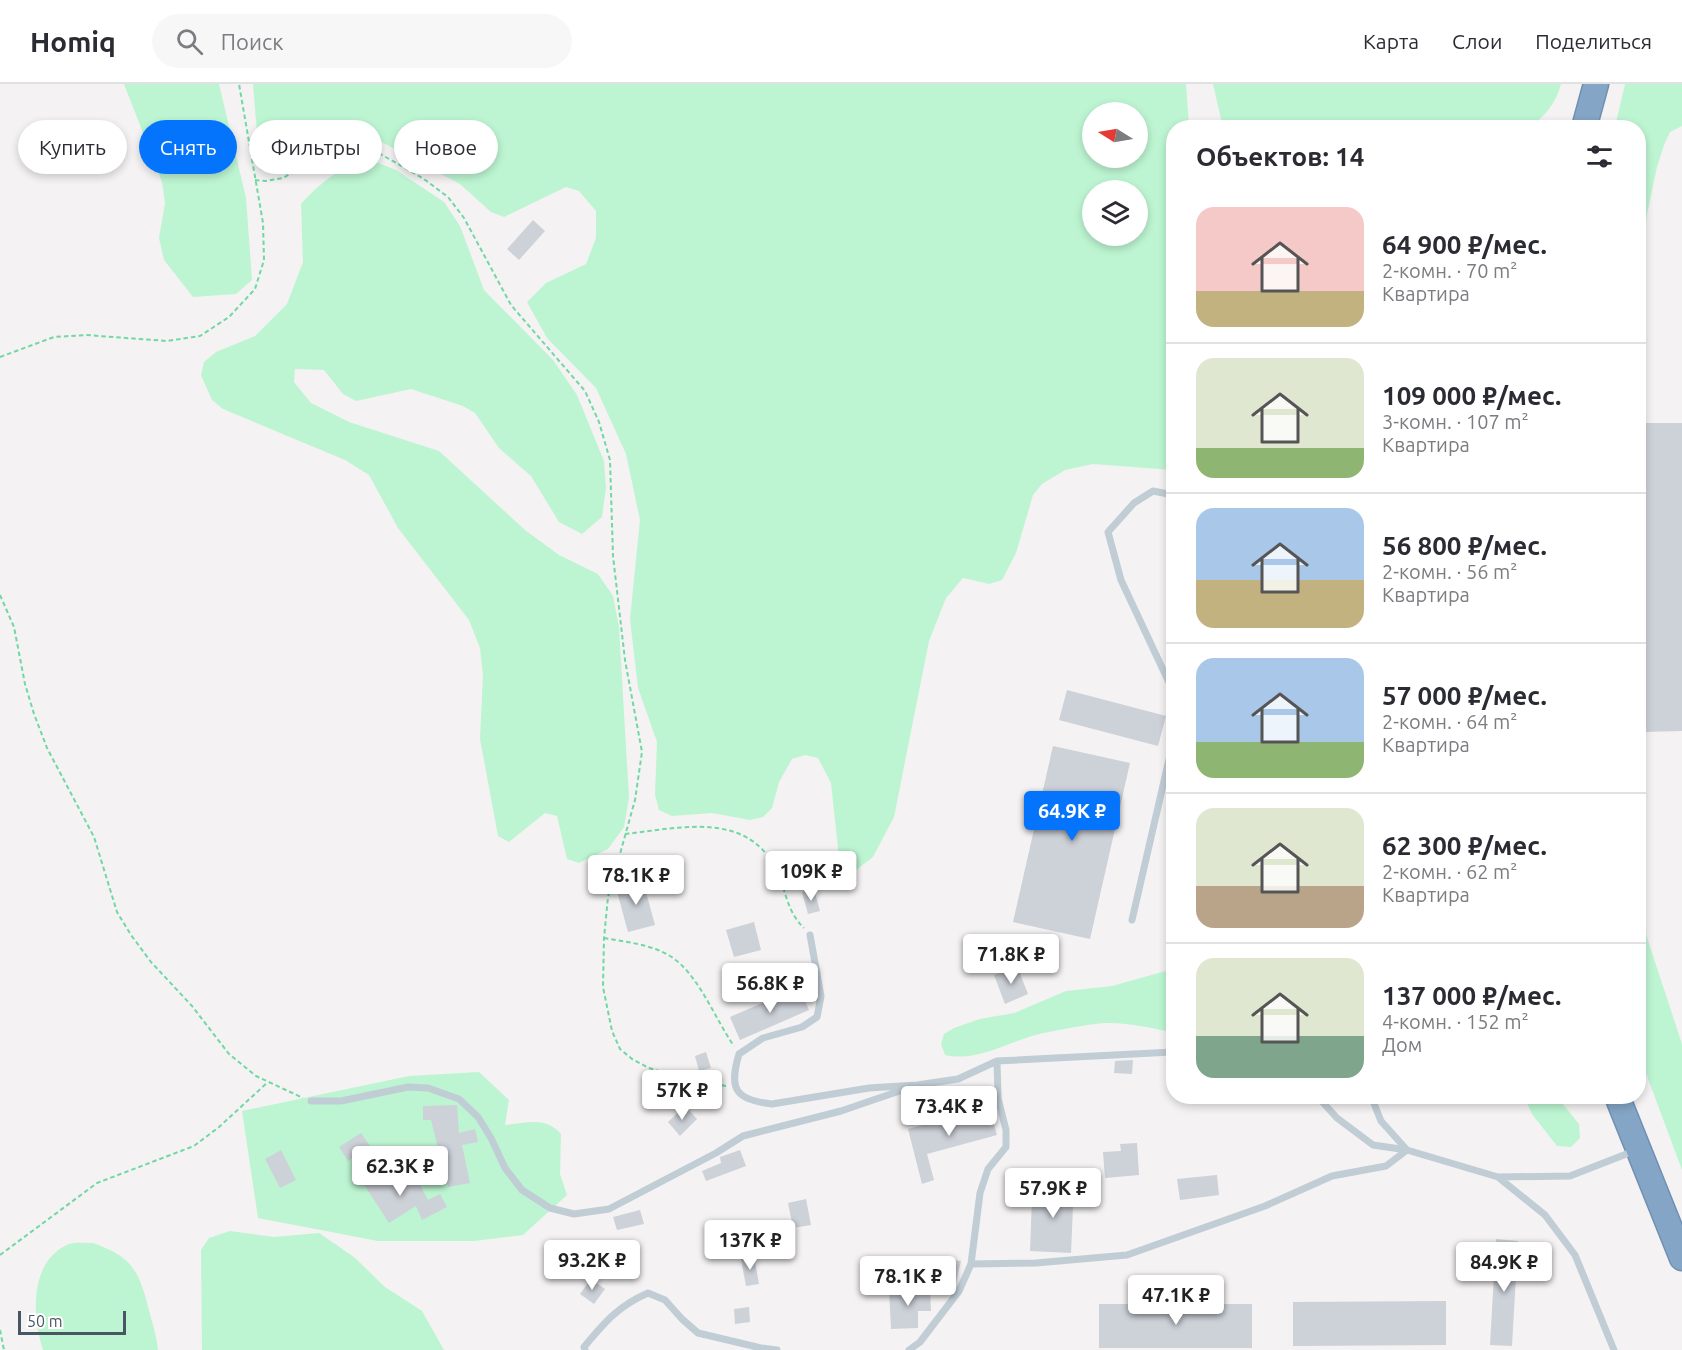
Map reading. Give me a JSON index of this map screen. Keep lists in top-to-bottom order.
{
  "scale_bar": "50 m",
  "north": "left",
  "page": {
    "header": "Homiq",
    "search": "Поиск",
    "nav": ["Карта", "Слои", "Поделиться"],
    "chip": [
      "Купить",
      "Снять",
      "Фильтры",
      "Новое"
    ],
    "heading": "Объектов: 14",
    "list": [
      {
        "name": "64 900 ₽/мес.",
        "note": "2-комн. · 70 m² · Квартира"
      },
      {
        "name": "109 000 ₽/мес.",
        "note": "3-комн. · 107 m² · Квартира"
      },
      {
        "name": "56 800 ₽/мес.",
        "note": "2-комн. · 56 m² · Квартира"
      },
      {
        "name": "57 000 ₽/мес.",
        "note": "2-комн. · 64 m² · Квартира"
      },
      {
        "name": "62 300 ₽/мес.",
        "note": "2-комн. · 62 m² · Квартира"
      },
      {
        "name": "137 000 ₽/мес.",
        "note": "4-комн. · 152 m² · Дом"
      }
    ],
    "price": [
      "64.9K ₽",
      "109K ₽",
      "78.1K ₽",
      "71.8K ₽",
      "56.8K ₽",
      "57K ₽",
      "73.4K ₽",
      "62.3K ₽",
      "57.9K ₽",
      "137K ₽",
      "93.2K ₽",
      "84.9K ₽",
      "78.1K ₽",
      "47.1K ₽"
    ],
    "scale": "50 m"
  }
}
